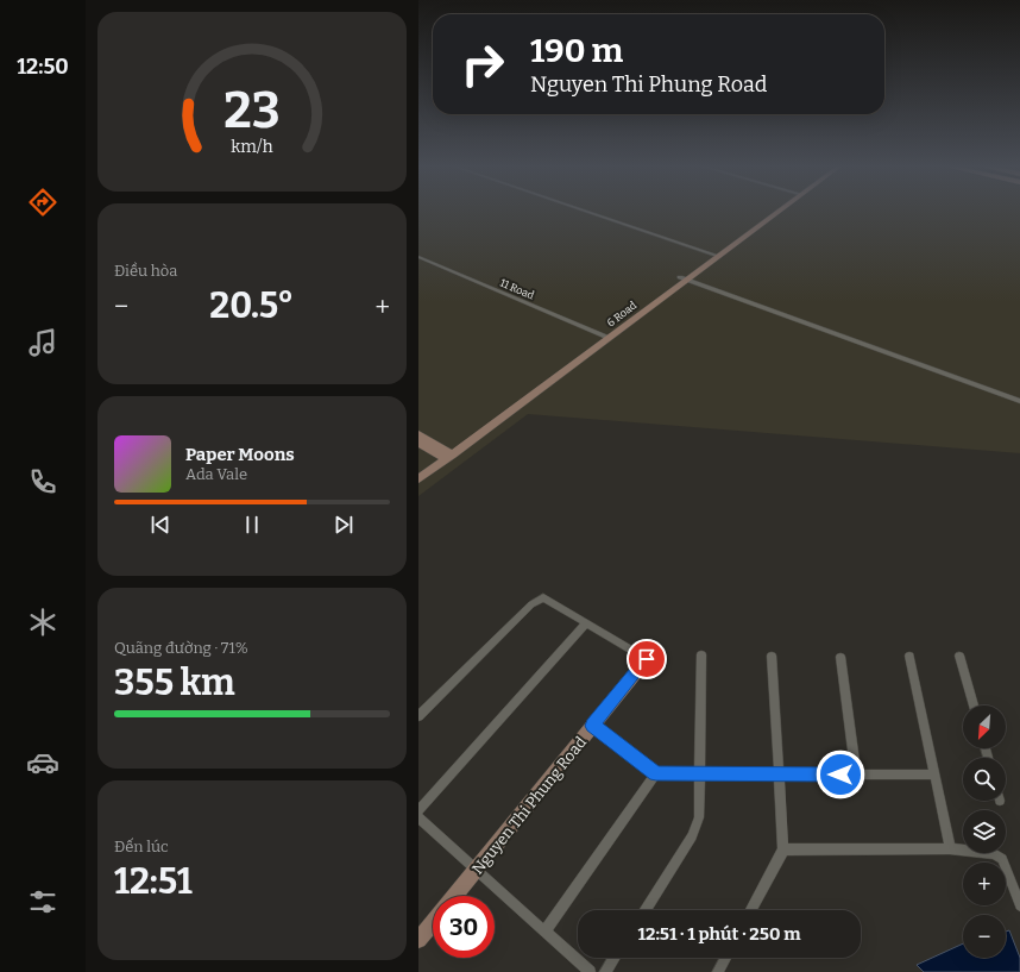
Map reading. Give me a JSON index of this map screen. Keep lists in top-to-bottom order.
{
  "streets": {
    "main road": ["6 Road", "Nguyen Thi Phung Road"],
    "street": ["11 Road"]
  },
  "crossings": [
    ["11 Road", "6 Road"]
  ],
  "north": "bottom left",
  "page": {
    "tabs": "12:50",
    "turn": ["190 m", "Nguyen Thi Phung Road"],
    "tile": [
      "Điều hòa",
      ["Quãng đường · 71%", "355 km"],
      ["Đến lúc", "12:51"]
    ],
    "heat": ["−", "20.5°", "+"],
    "song": ["Paper Moons", "Ada Vale"],
    "map_buttons": ["+", "−"],
    "limit": "30",
    "trip": "12:51 · 1 phút · 250 m",
    "gauge": ["23", "km/h"]
  }
}
